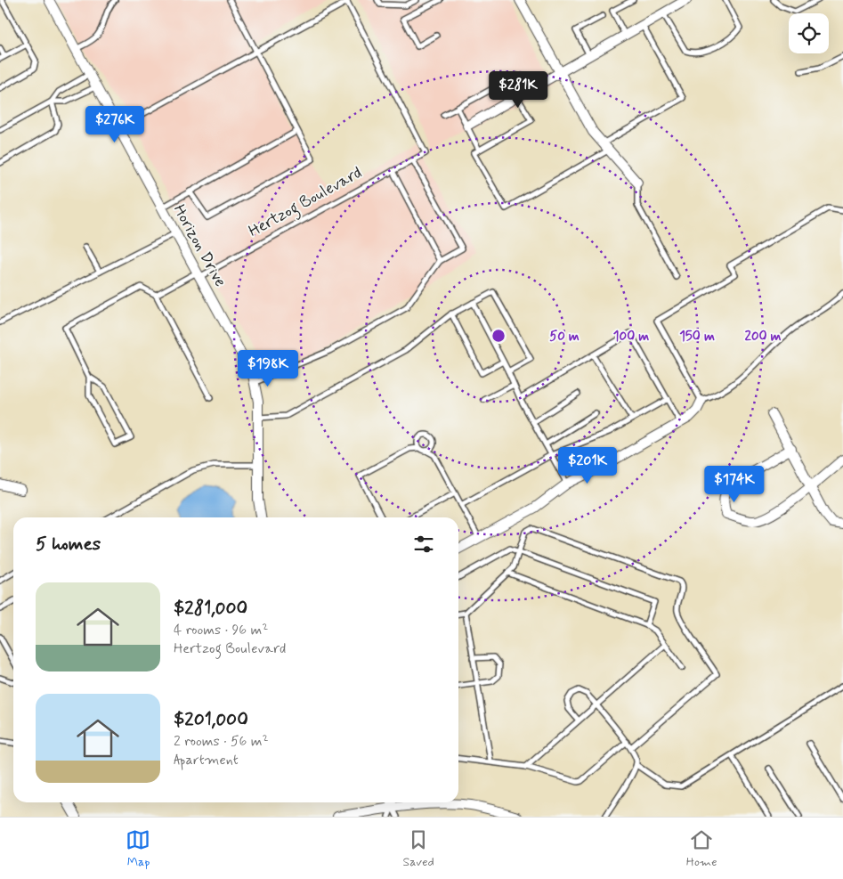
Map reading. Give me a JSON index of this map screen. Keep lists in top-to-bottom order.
{
  "streets": {
    "street": ["Horizon Drive"],
    "lane": ["Hertzog Boulevard"]
  },
  "crossings": [
    ["Hertzog Boulevard", "Horizon Drive"]
  ],
  "page": {
    "price": [
      "$281K",
      "$276K",
      "$198K",
      "$201K",
      "$174K"
    ],
    "heading": "5 homes",
    "list": [
      {
        "name": "$281,000",
        "note": "4 rooms · 96 m² · Hertzog Boulevard"
      },
      {
        "name": "$201,000",
        "note": "2 rooms · 56 m² · Apartment"
      }
    ],
    "tabs": ["Map", "Saved", "Home"]
  },
  "rings": [
    "50 m",
    "100 m",
    "150 m",
    "200 m"
  ]
}
